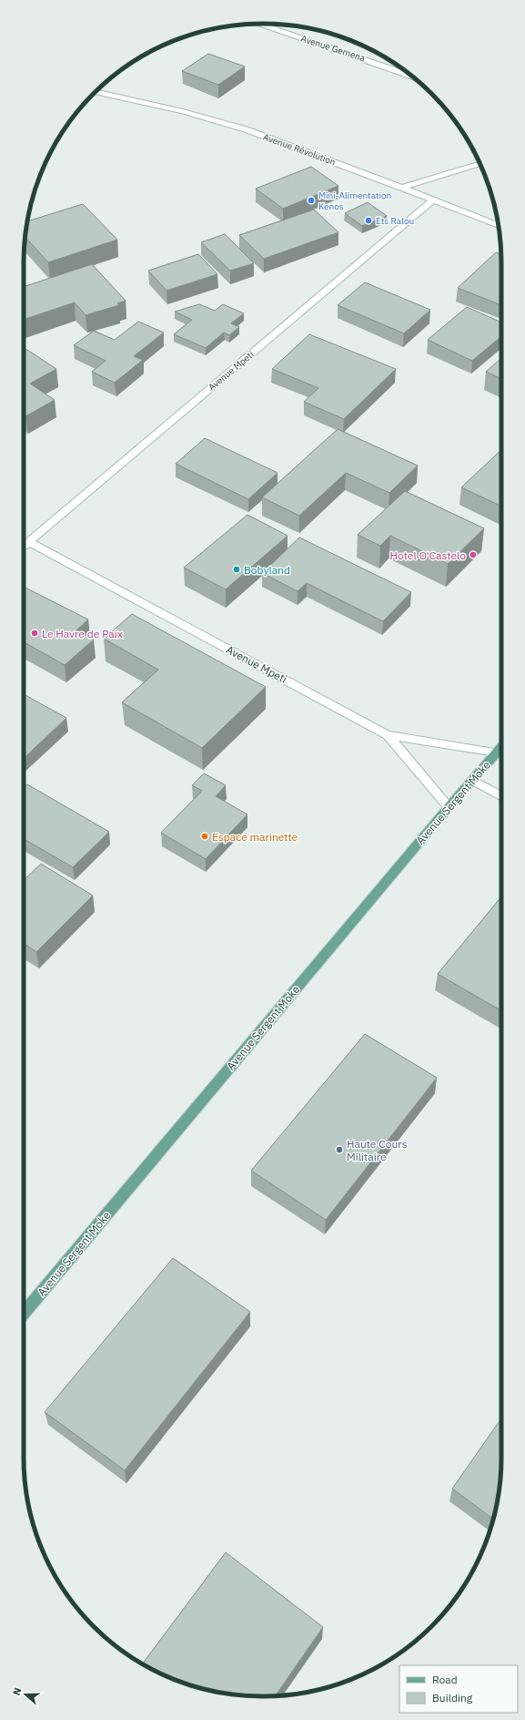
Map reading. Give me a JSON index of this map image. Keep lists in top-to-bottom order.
{
  "streets": {
    "main road": ["Avenue Sergent Moke"],
    "street": ["Avenue Gemena", "Avenue Révolution", "Avenue Mpeti"]
  },
  "crossings": [
    ["Avenue Révolution", "Avenue Mpeti"],
    ["Avenue Mpeti", "Avenue Sergent Moke"]
  ],
  "places": [
    "Mini-Alimentation Kenos",
    "Ets Ralou",
    "Hotel O'Castelo",
    "Bobyland",
    "Le Havre de Paix",
    "Espace marinette",
    "Haute Cours Militaire"
  ],
  "legend": ["Road", "Building"],
  "north": "left"
}
